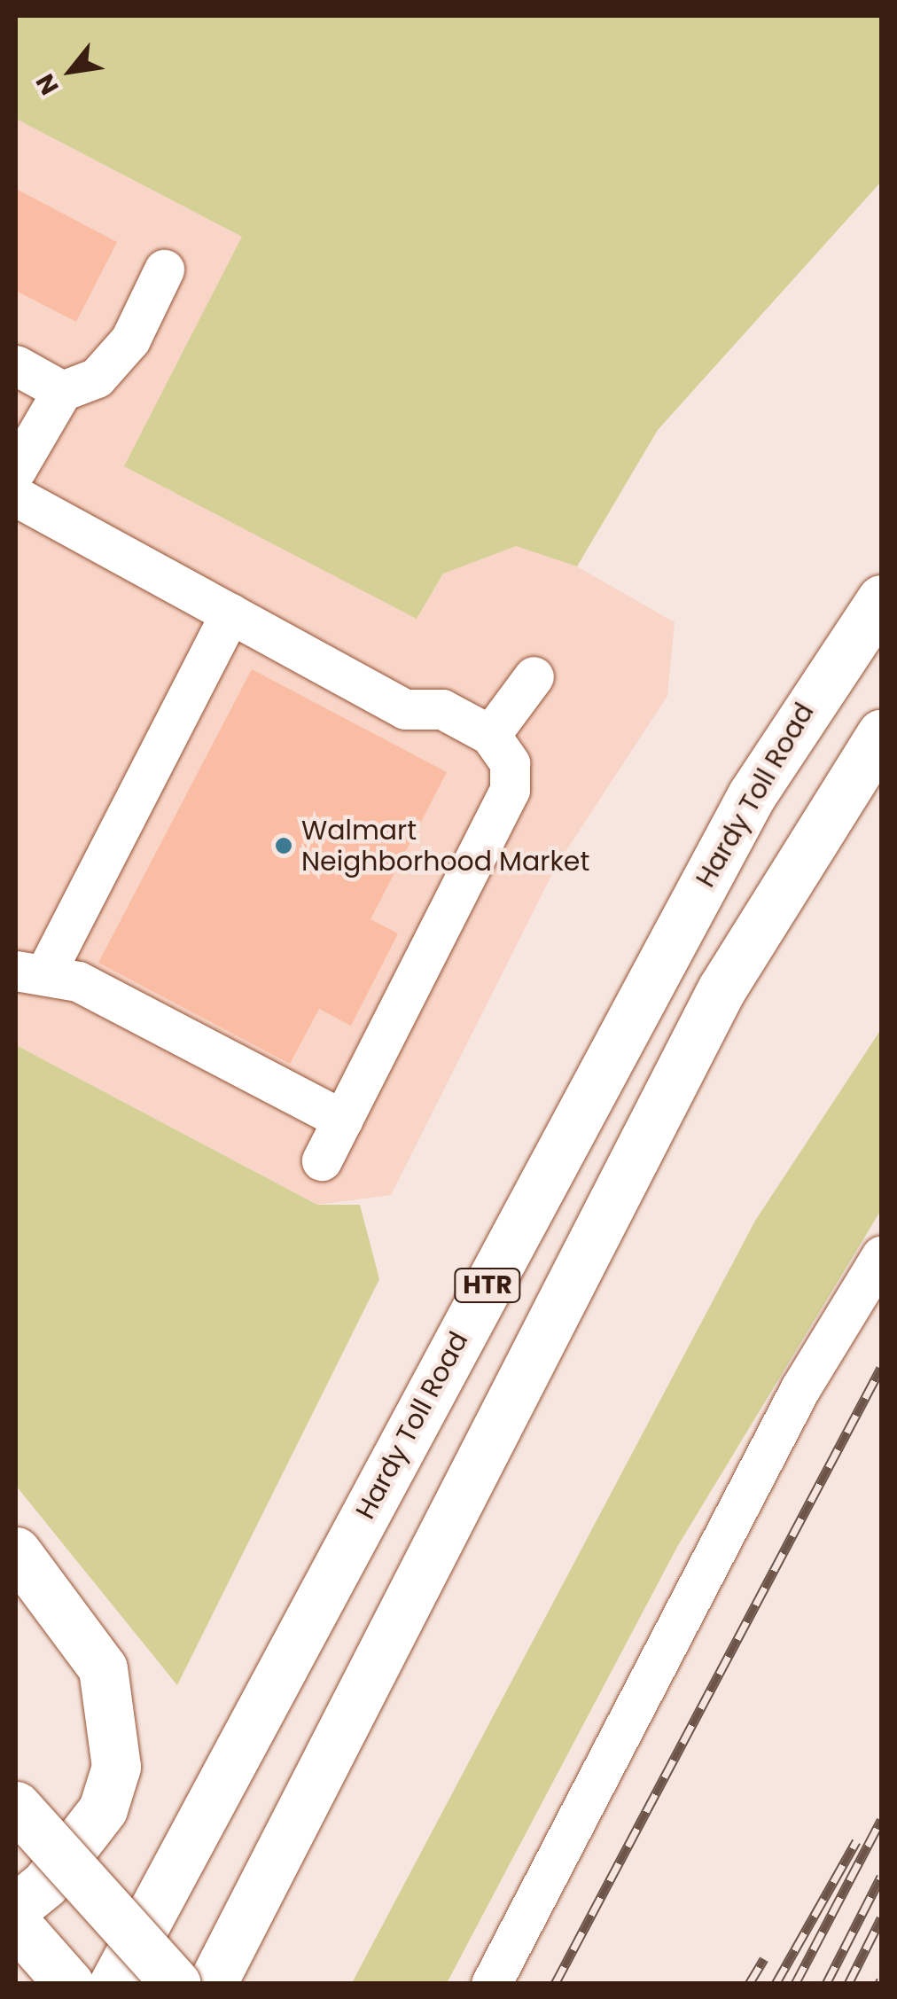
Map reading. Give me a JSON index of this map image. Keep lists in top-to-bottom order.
{
  "streets": {
    "main road": ["Hardy Toll Road", "HTR"]
  },
  "places": ["Walmart Neighborhood Market"],
  "north": "bottom left"
}
